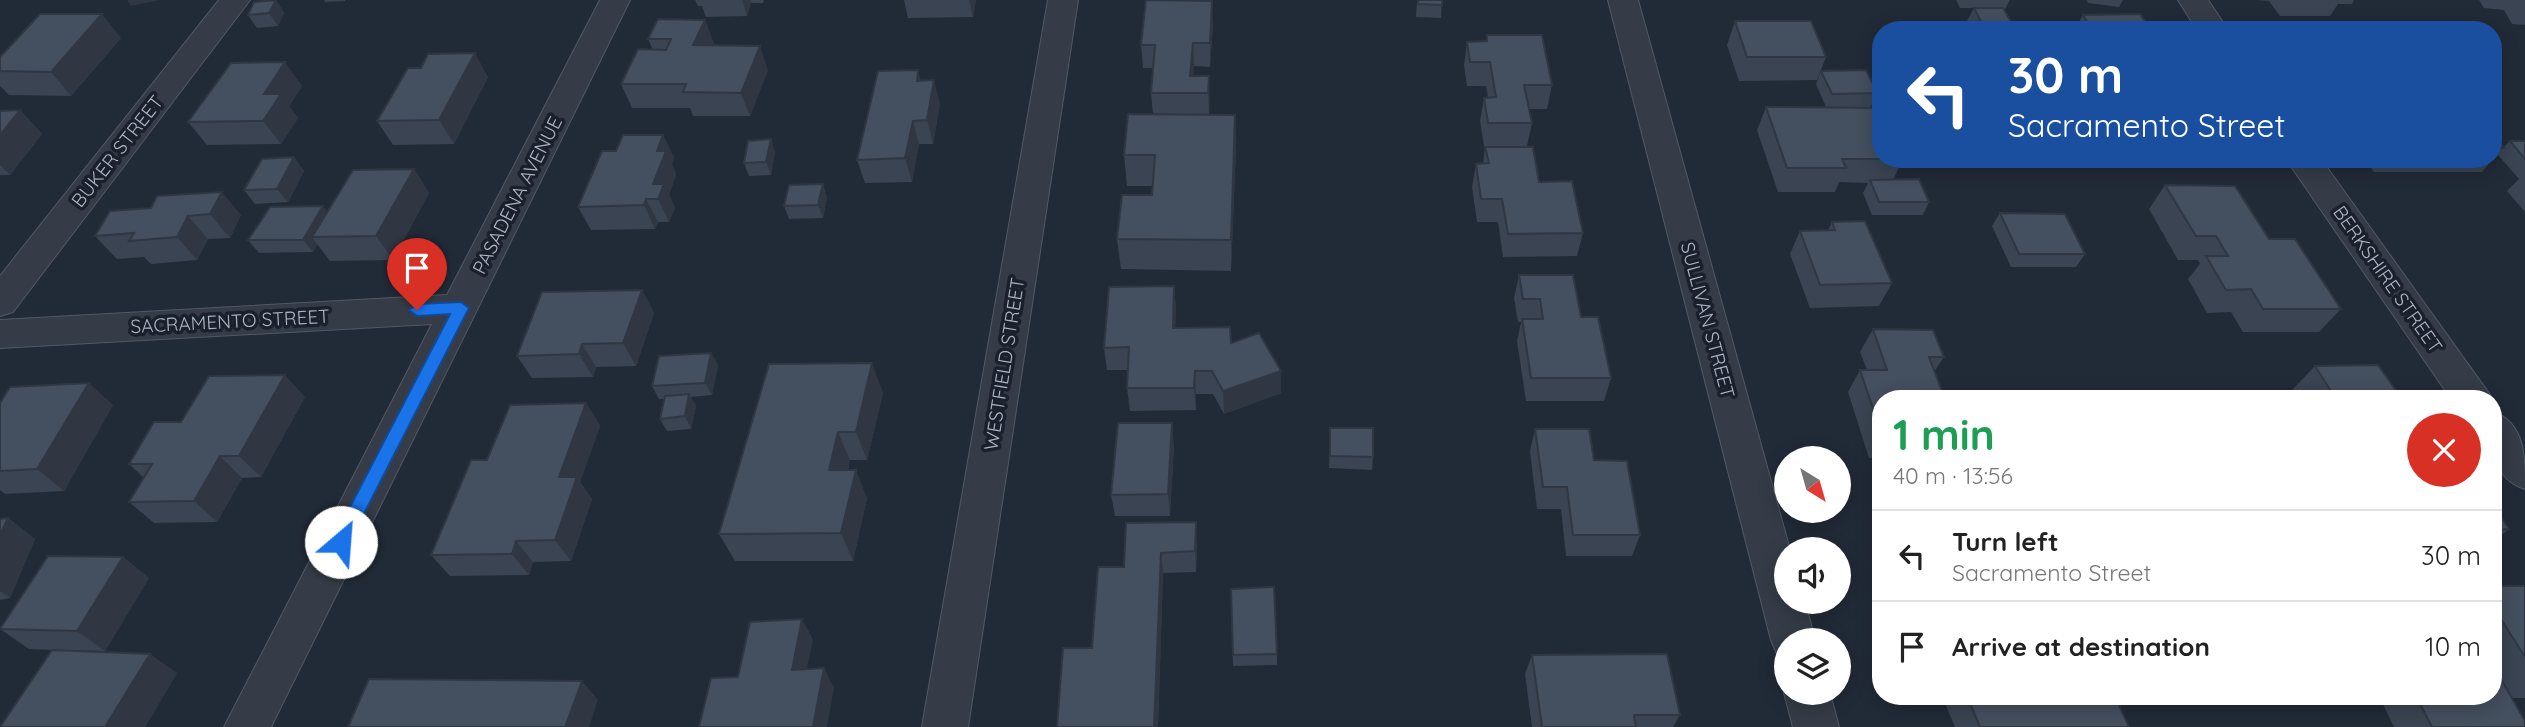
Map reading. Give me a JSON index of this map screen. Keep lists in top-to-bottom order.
{
  "streets": {
    "street": [
      "BUKER STREET",
      "PASADENA AVENUE",
      "BERKSHIRE STREET",
      "SULLIVAN STREET",
      "SACRAMENTO STREET",
      "WESTFIELD STREET"
    ]
  },
  "crossings": [
    ["PASADENA AVENUE", "SACRAMENTO STREET"]
  ],
  "north": "bottom right",
  "page": {
    "turn": ["30 m", "Sacramento Street"],
    "heading": ["1 min", "40 m · 13:56"],
    "list": [
      {
        "name": "Turn left",
        "note": "Sacramento Street",
        "value": "30 m"
      },
      {
        "name": "Arrive at destination",
        "value": "10 m"
      }
    ]
  }
}
